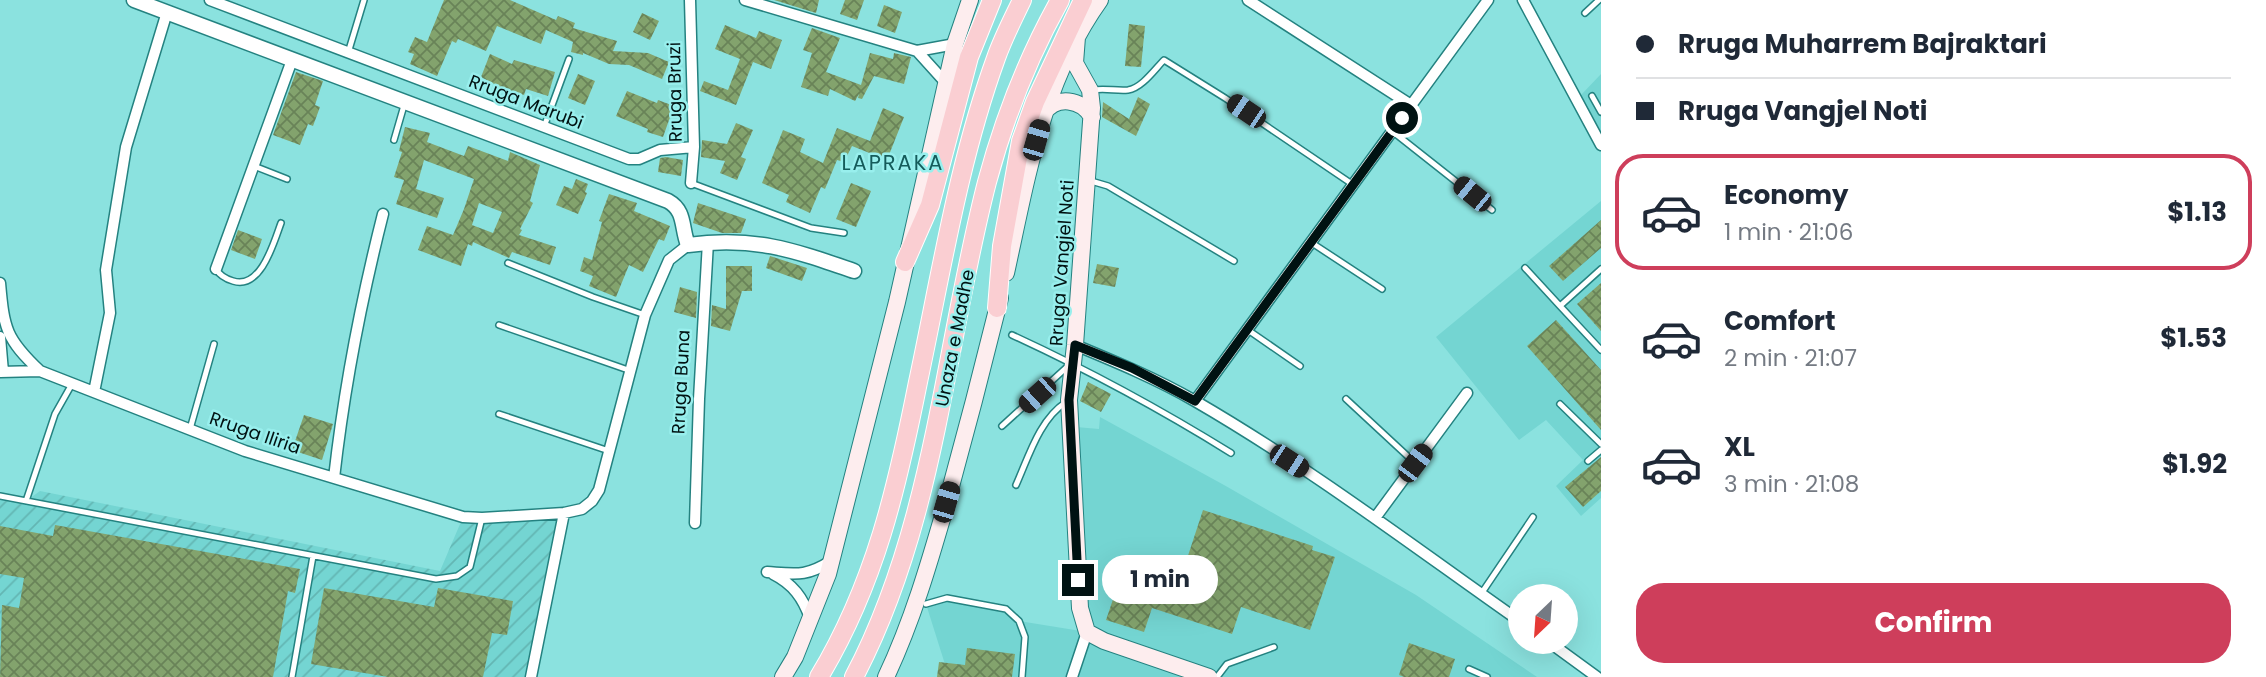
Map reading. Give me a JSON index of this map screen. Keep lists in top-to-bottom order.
{
  "streets": {
    "highway": ["Unaza e Madhe"],
    "main road": ["Rruga Vangjel Noti"],
    "street": [
      "Rruga Bruzi",
      "Rruga Marubi",
      "Rruga Buna",
      "Rruga Iliria"
    ]
  },
  "crossings": [
    ["Rruga Bruzi", "Rruga Marubi"]
  ],
  "districts": ["LAPRAKA"],
  "north": "bottom left",
  "page": {
    "banner": ["Rruga Muharrem Bajraktari", "Rruga Vangjel Noti"],
    "list": [
      {
        "name": "Economy",
        "note": "1 min · 21:06",
        "value": "$1.13"
      },
      {
        "name": "Comfort",
        "note": "2 min · 21:07",
        "value": "$1.53"
      },
      {
        "name": "XL",
        "note": "3 min · 21:08",
        "value": "$1.92"
      }
    ],
    "bubble": "1 min",
    "buttons": "Confirm"
  }
}
